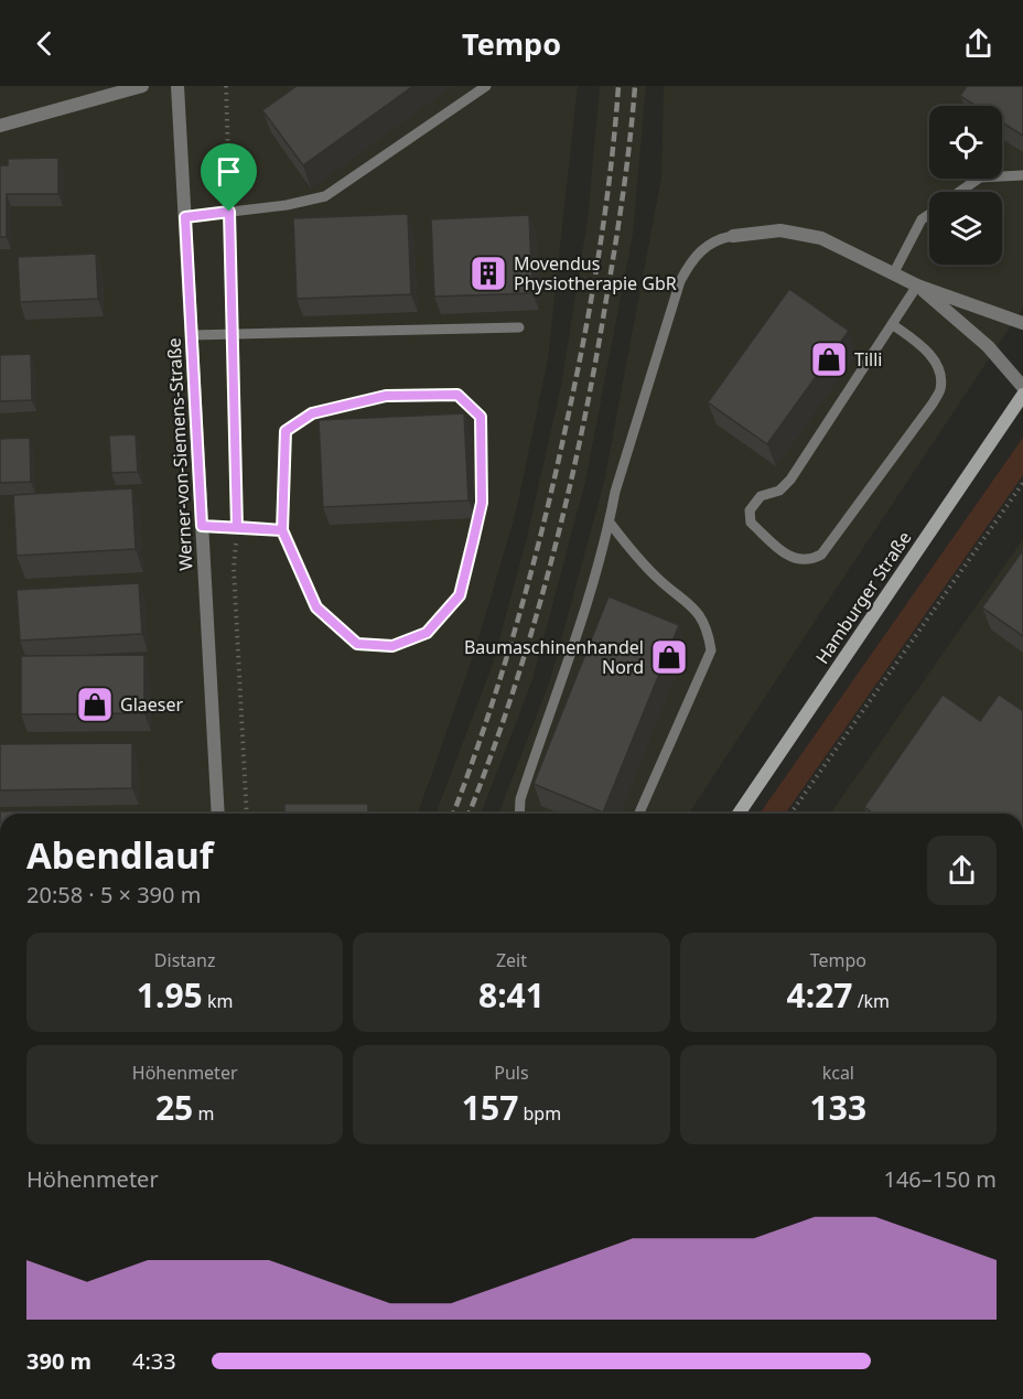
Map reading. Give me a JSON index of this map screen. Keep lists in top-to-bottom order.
{
  "streets": {
    "main road": ["Hamburger Straße"],
    "street": ["Werner-von-Siemens-Straße"]
  },
  "places": {
    "building": ["Movendus Physiotherapie GbR"],
    "shop": ["Tilli", "Baumaschinenhandel Nord", "Glaeser"]
  },
  "page": {
    "header": "Tempo",
    "heading": ["Abendlauf", "20:58 · 5 × 390 m"],
    "stats": [
      ["Distanz", "1.95 km"],
      ["Zeit", "8:41"],
      ["Tempo", "4:27 /km"],
      ["Höhenmeter", "25 m"],
      ["Puls", "157 bpm"],
      ["kcal", "133"]
    ],
    "chart": ["Höhenmeter", "146–150 m"],
    "list": [
      {
        "name": "390 m",
        "note": "4:33"
      }
    ]
  }
}
